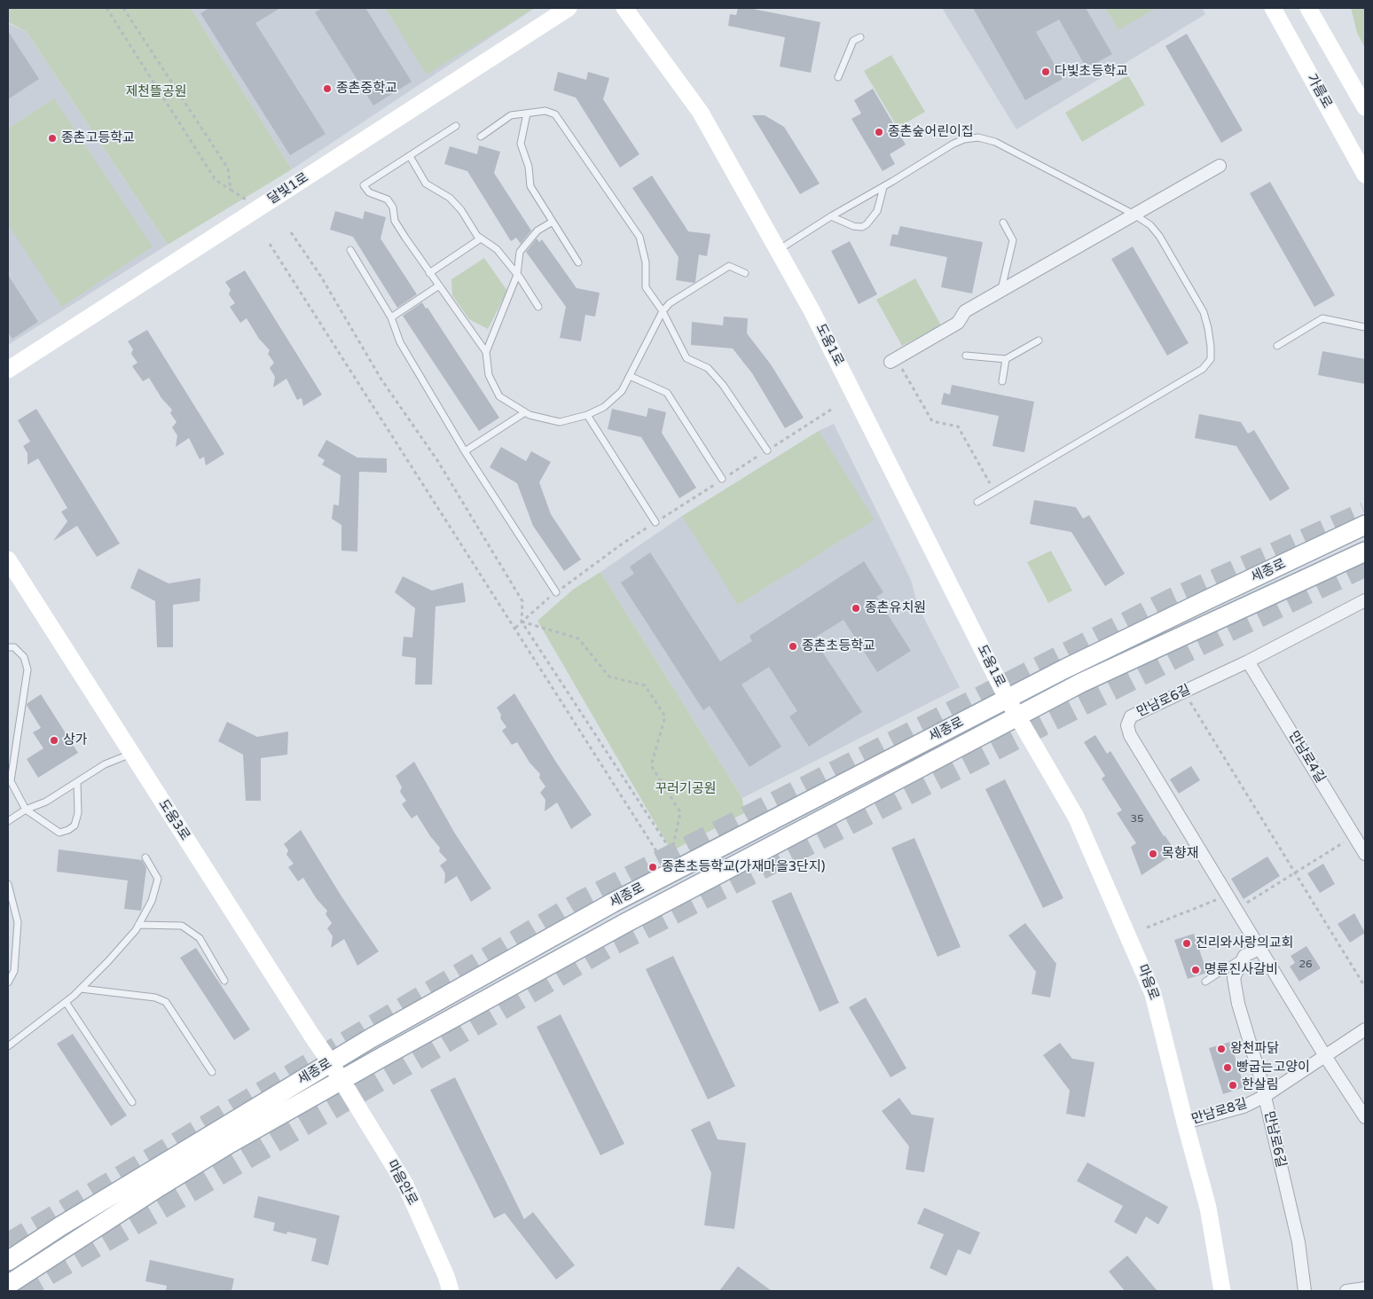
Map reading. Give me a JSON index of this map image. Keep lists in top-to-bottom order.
{
  "streets": {
    "main road": ["세종로"],
    "street": [
      "가름로",
      "달빛1로",
      "도움1로",
      "만남로6길",
      "만남로4길",
      "도움3로",
      "마음로",
      "만남로8길",
      "마음안로"
    ]
  },
  "crossings": [
    ["도움1로", "세종로"],
    ["도움1로", "마음로"],
    ["세종로", "도움3로"],
    ["세종로", "마음로"],
    ["세종로", "마음안로"],
    ["만남로6길", "만남로4길"],
    ["만남로6길", "만남로8길"],
    ["도움3로", "마음안로"],
    ["마음로", "만남로8길"]
  ],
  "parks": ["제천뜰공원", "꾸러기공원"],
  "places": [
    "다빛초등학교",
    "종촌중학교",
    "종촌숲어린이집",
    "종촌고등학교",
    "종촌유치원",
    "종촌초등학교",
    "상가",
    "목향재",
    "종촌초등학교(가재마을3단지)",
    "진리와사랑의교회",
    "명륜진사갈비",
    "왕천파닭",
    "빵굽는고양이",
    "한살림"
  ],
  "house_numbers": ["35", "26"]
}
